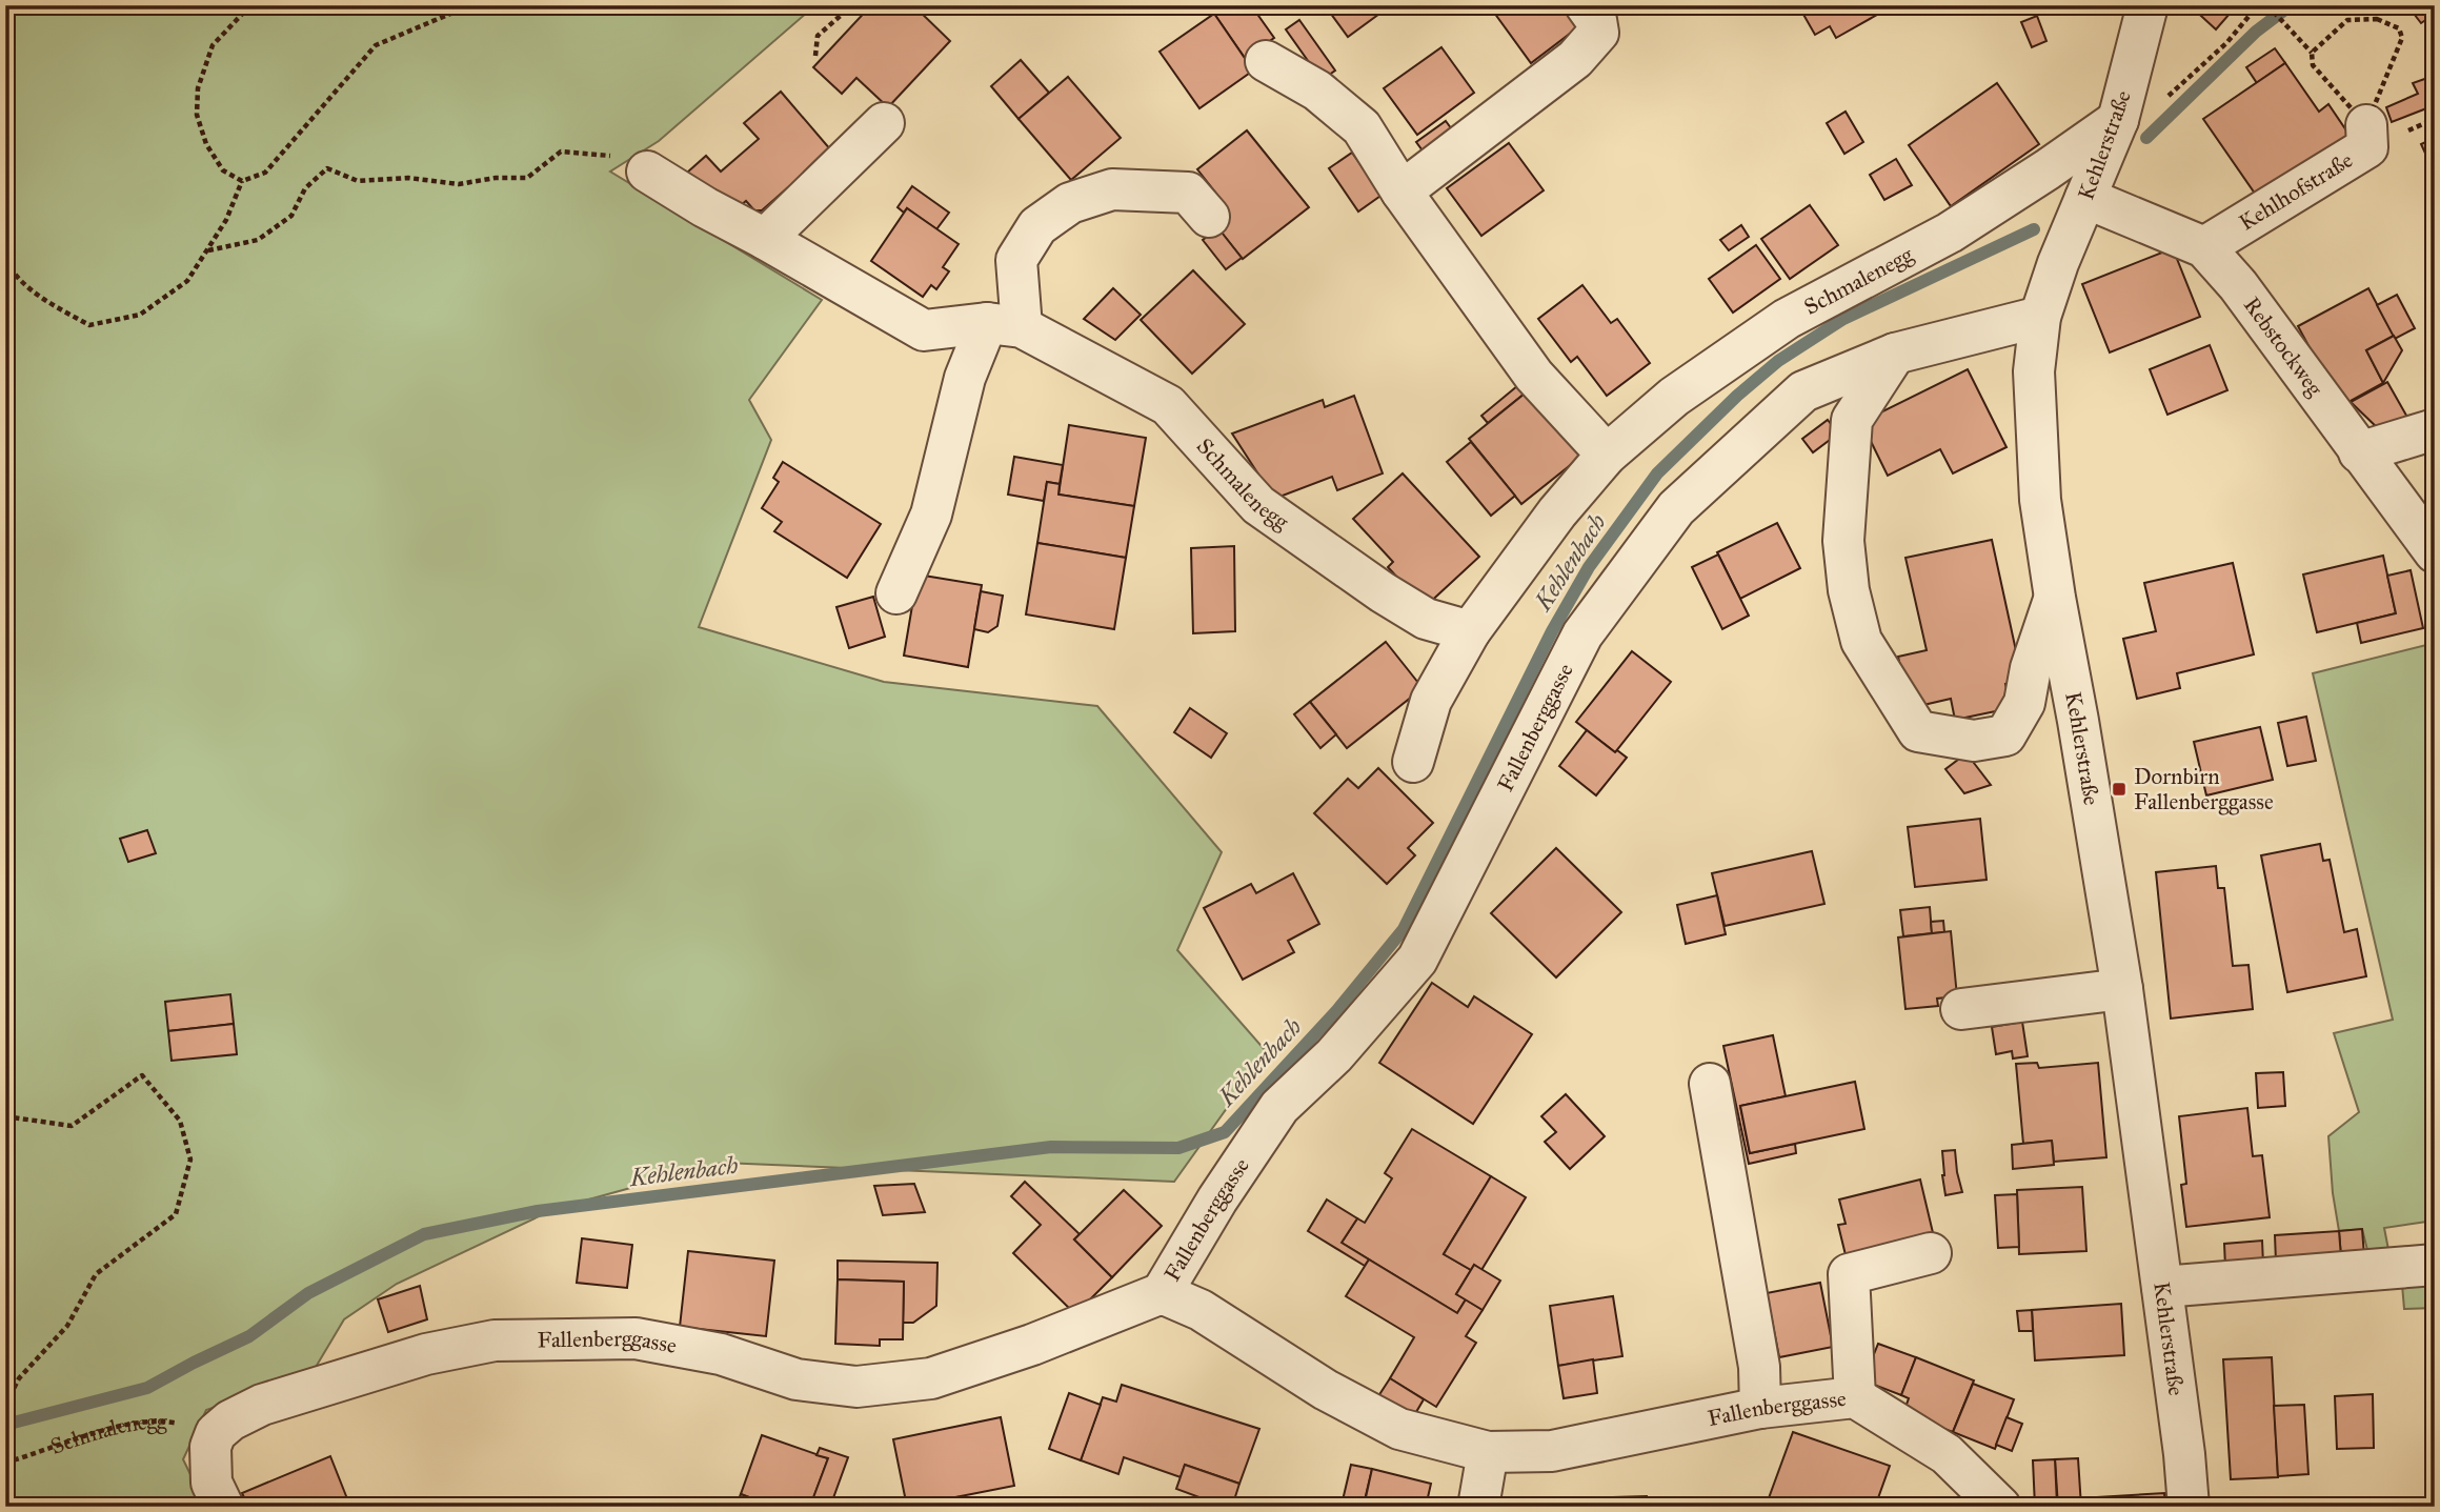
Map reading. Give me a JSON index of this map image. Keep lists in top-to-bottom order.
{
  "streets": {
    "street": [
      "Kehlerstraße",
      "Kehlhofstraße",
      "Schmalenegg",
      "Rebstockweg",
      "Fallenberggasse"
    ]
  },
  "crossings": [
    ["Kehlerstraße", "Schmalenegg"],
    ["Kehlerstraße", "Rebstockweg"],
    ["Kehlerstraße", "Fallenberggasse"],
    ["Kehlhofstraße", "Rebstockweg"],
    ["Schmalenegg", "Fallenberggasse"]
  ],
  "water": ["Kehlenbach"],
  "places": {
    "transit": ["Dornbirn Fallenberggasse"]
  }
}
